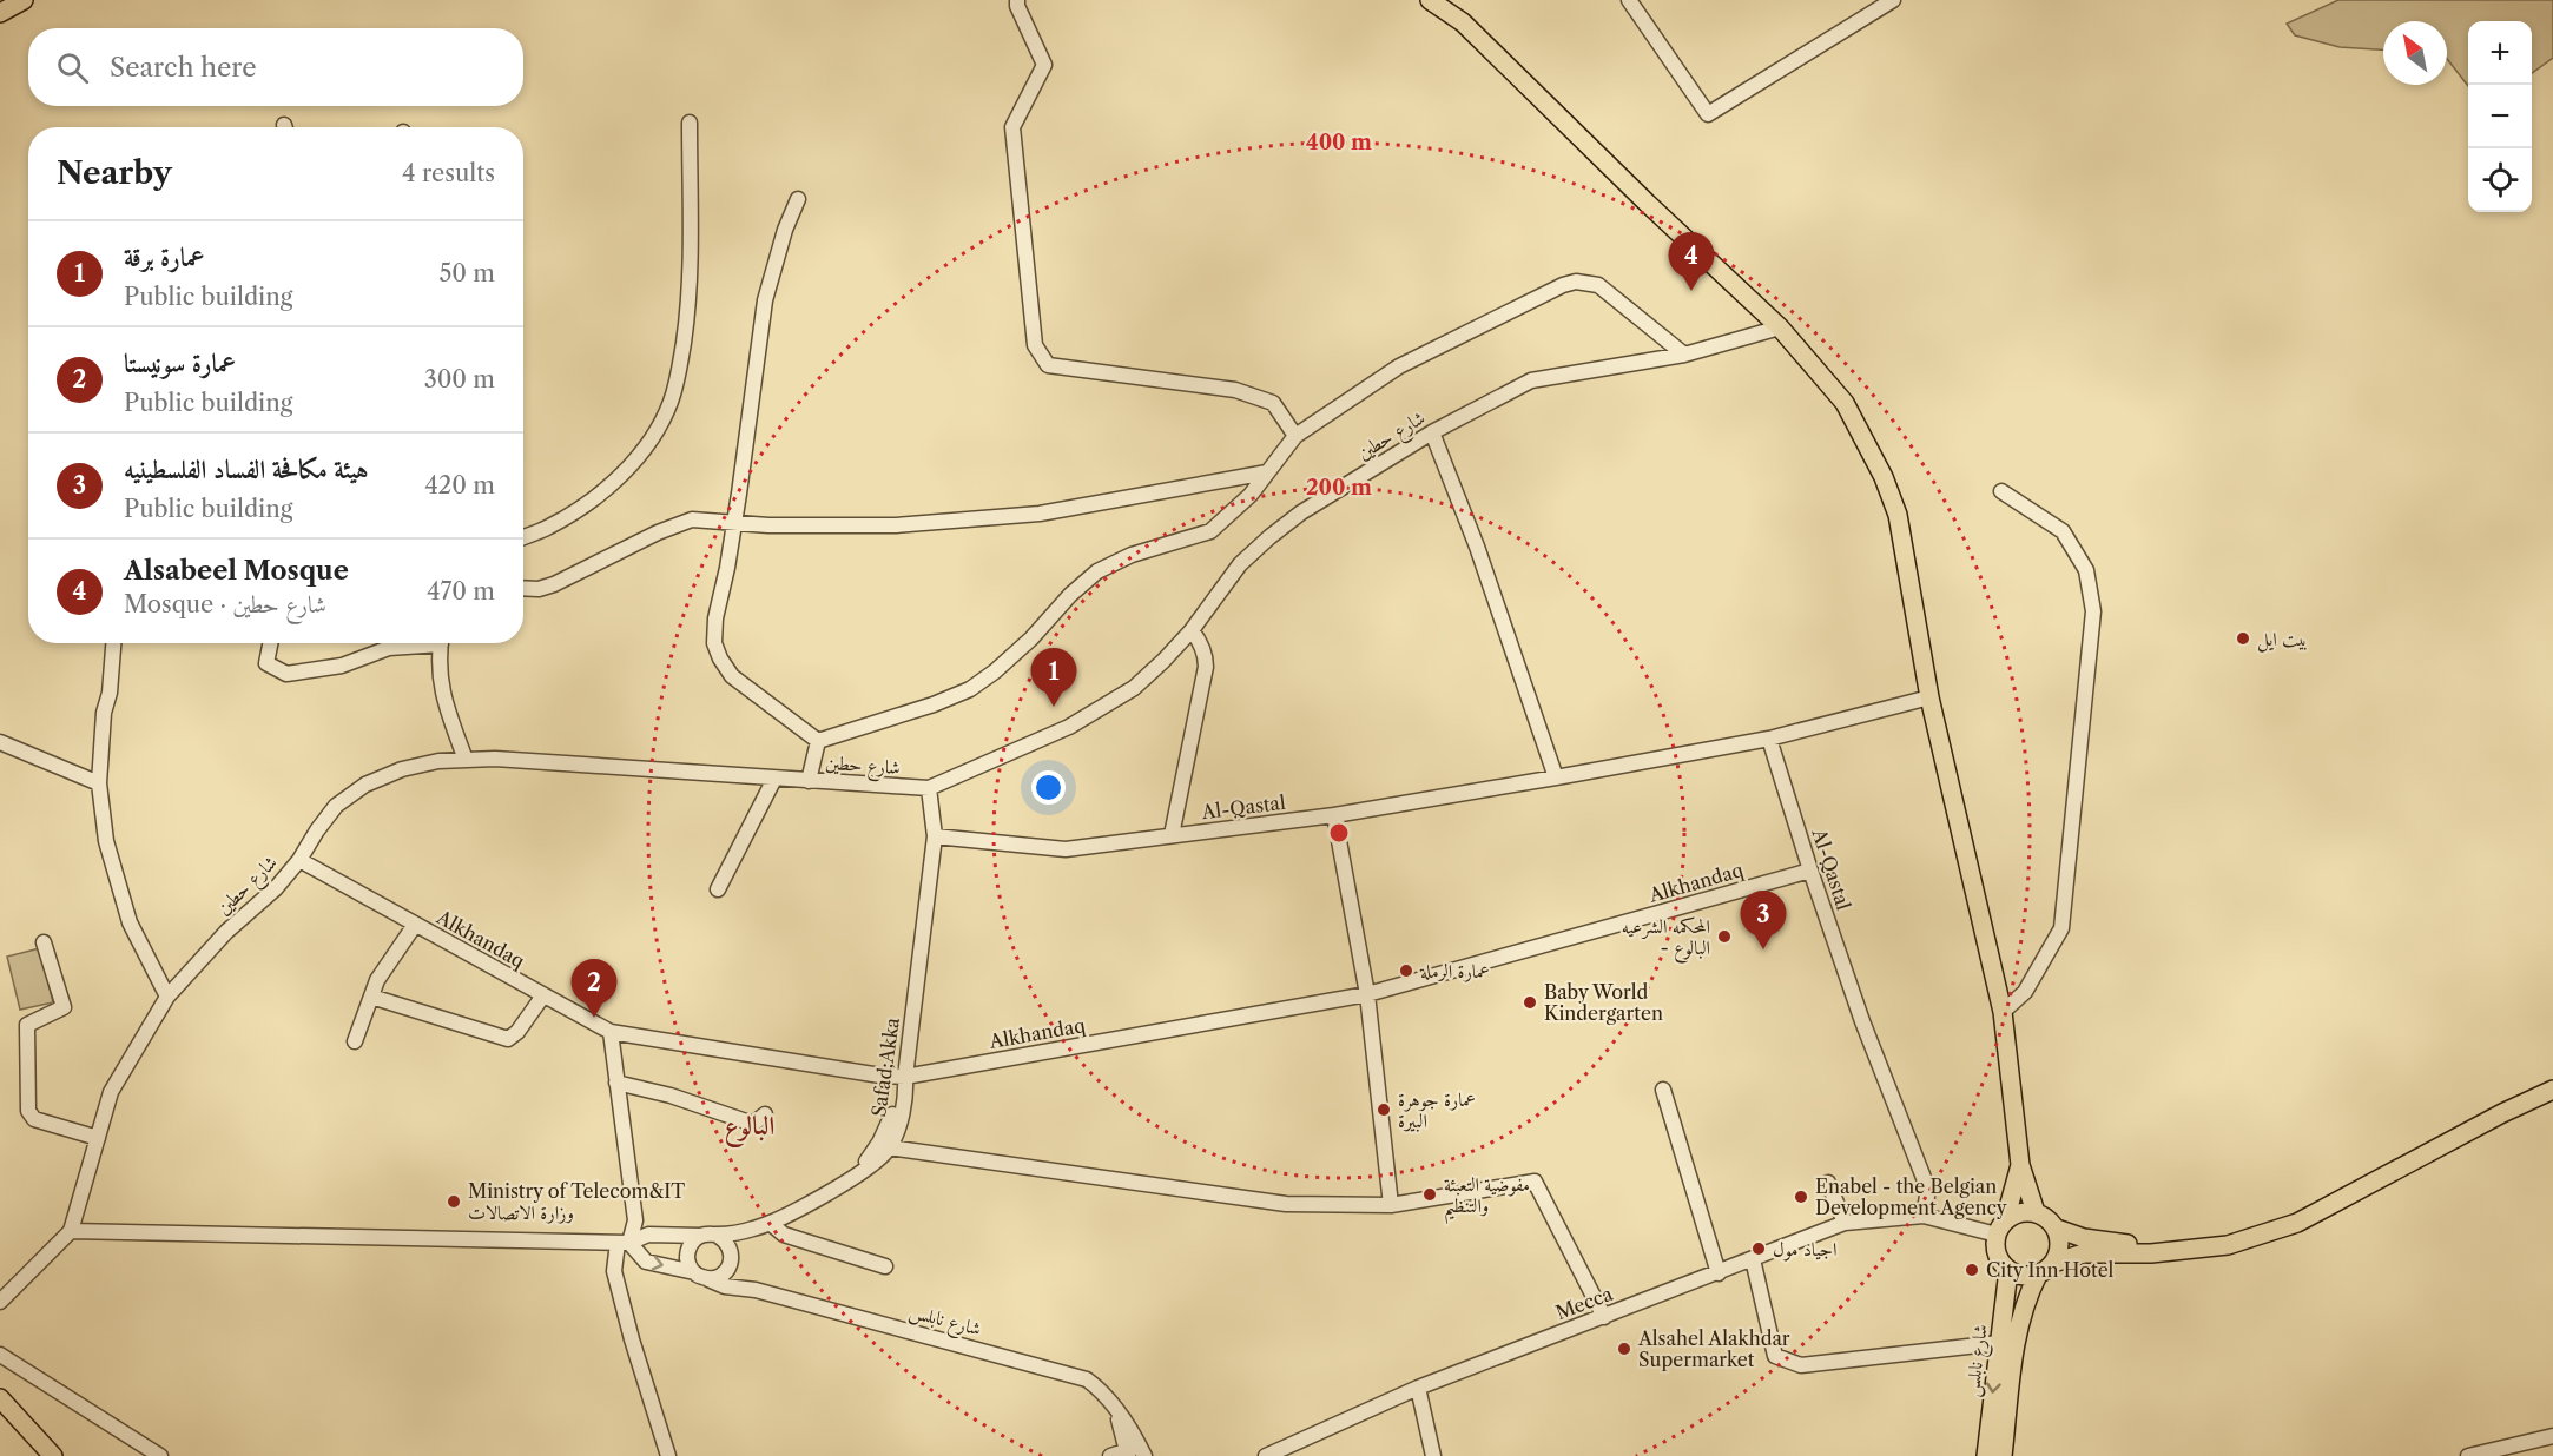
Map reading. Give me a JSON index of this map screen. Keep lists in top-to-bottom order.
{
  "streets": {
    "main road": ["شارع نابلس"],
    "street": [
      "شارع حطين",
      "Al-Qastal",
      "Alkhandaq",
      "Safad;Akka",
      "Mecca"
    ]
  },
  "crossings": [
    ["شارع حطين", "Alkhandaq"],
    ["شارع حطين", "Safad;Akka"],
    ["Al-Qastal", "Alkhandaq"],
    ["Al-Qastal", "Safad;Akka"],
    ["Al-Qastal", "Mecca"],
    ["Alkhandaq", "Safad;Akka"],
    ["Mecca", "شارع نابلس"]
  ],
  "districts": ["البالوع"],
  "places": [
    "بيت ايل",
    "المحكمه الشرعيه - البالوع",
    "عمارة الرملة",
    "Baby World Kindergarten",
    "عمارة جوهرة البيرة",
    "مفوضية التعبئة والتنظيم",
    "Enabel - the Belgian Development Agency",
    "Ministry of Telecom&IT وزارة الاتصالات",
    "اجياد مول",
    "City Inn Hotel",
    "Alsahel Alakhdar Supermarket"
  ],
  "north": "top left",
  "page": {
    "map_buttons": ["+", "−"],
    "search": "Search here",
    "heading": ["Nearby", "4 results"],
    "list": [
      {
        "mark": "1",
        "name": "عمارة برقة",
        "note": "Public building",
        "value": "50 m"
      },
      {
        "mark": "2",
        "name": "عمارة سونيستا",
        "note": "Public building",
        "value": "300 m"
      },
      {
        "mark": "3",
        "name": "هيئة مكافحة الفساد الفلسطينيه",
        "note": "Public building",
        "value": "420 m"
      },
      {
        "mark": "4",
        "name": "Alsabeel Mosque",
        "note": "Mosque · شارع حطين",
        "value": "470 m"
      }
    ],
    "pins": [
      "4",
      "1",
      "3",
      "2"
    ]
  },
  "rings": ["400 m", "200 m"]
}
